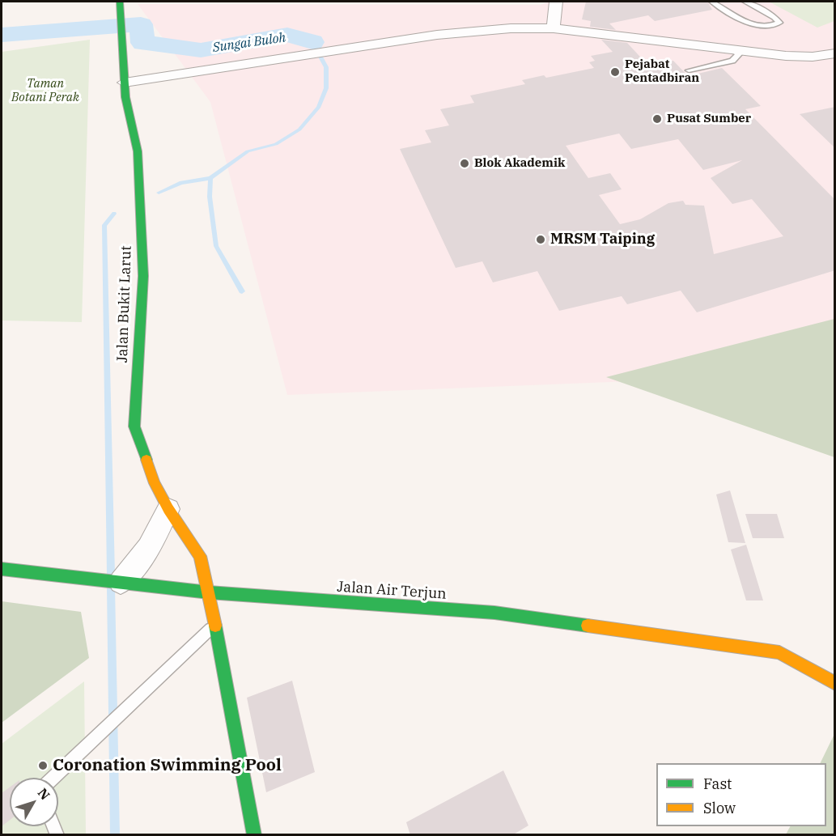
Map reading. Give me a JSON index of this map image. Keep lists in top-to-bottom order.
{
  "streets": {
    "street": ["Jalan Bukit Larut", "Jalan Air Terjun"]
  },
  "crossings": [
    ["Jalan Bukit Larut", "Jalan Air Terjun"]
  ],
  "water": ["Sungai Buloh"],
  "parks": ["Taman Botani Perak"],
  "places": [
    "Pejabat Pentadbiran",
    "Pusat Sumber",
    "Blok Akademik",
    "MRSM Taiping",
    "Coronation Swimming Pool"
  ],
  "legend": ["Fast", "Slow"],
  "north": "top right"
}
